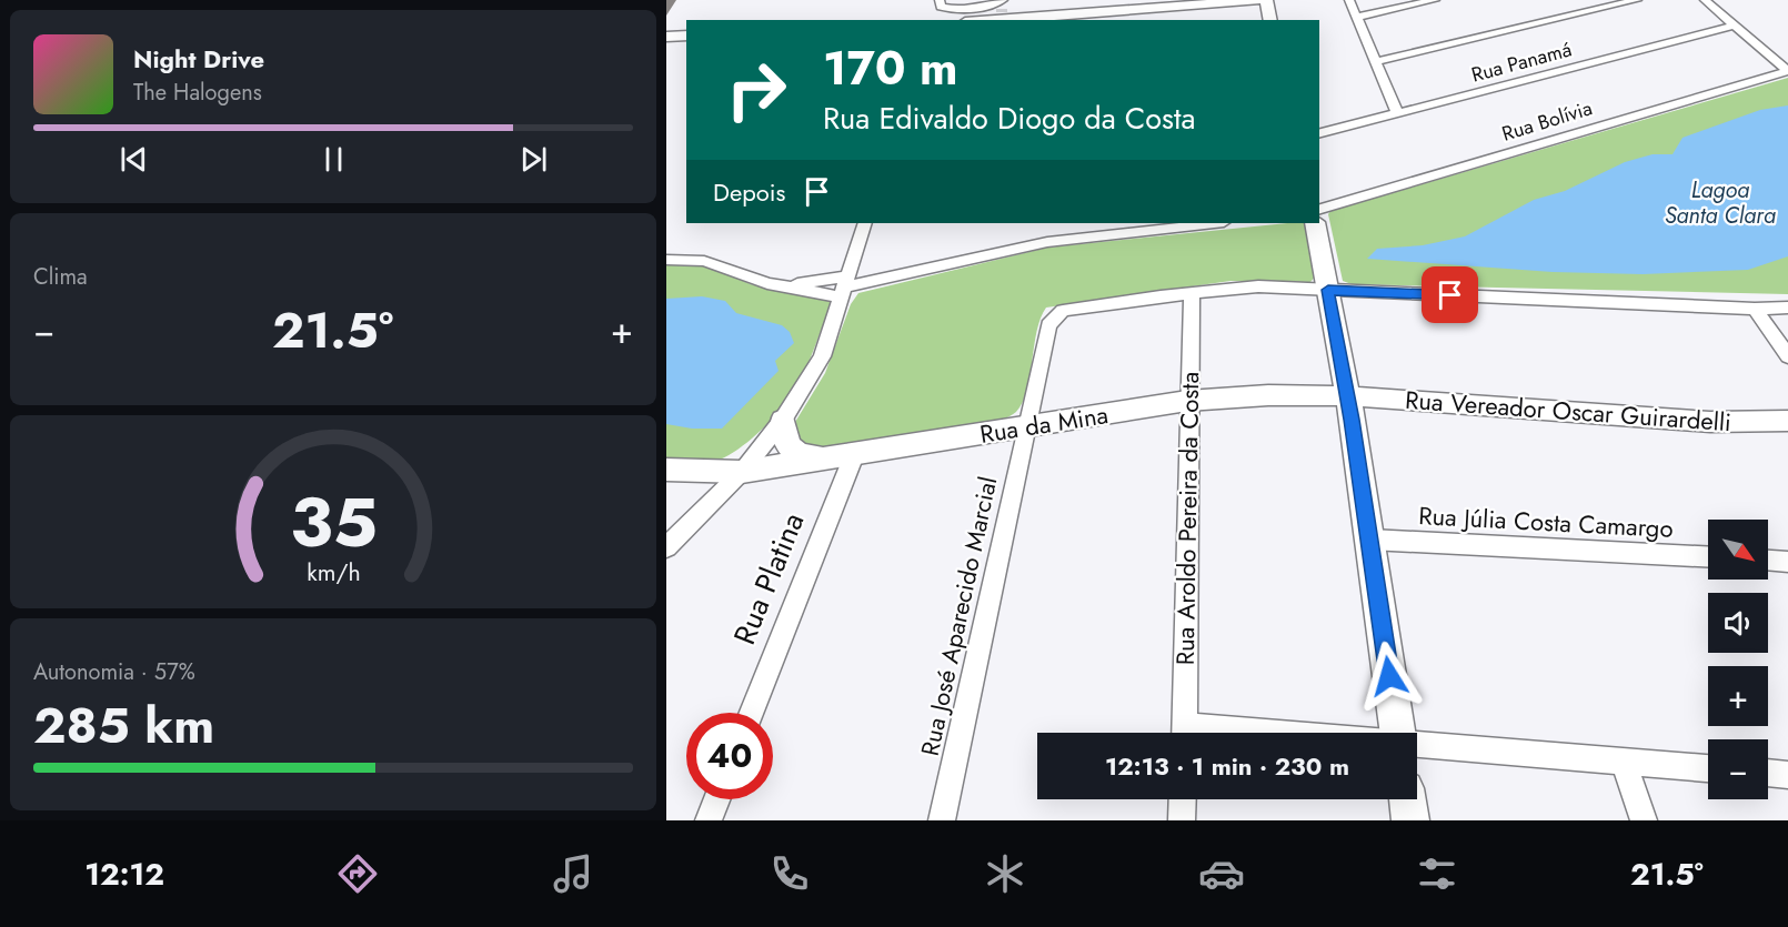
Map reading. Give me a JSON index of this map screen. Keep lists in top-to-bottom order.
{
  "streets": {
    "street": [
      "Rua Panamá",
      "Rua Bolívia",
      "Rua Vereador Oscar Guirardelli",
      "Rua da Mina",
      "Rua Aroldo Pereira da Costa",
      "Rua Júlia Costa Camargo",
      "Rua Platina",
      "Rua José Aparecido Marcial"
    ]
  },
  "crossings": [
    ["Rua Vereador Oscar Guirardelli", "Rua da Mina"],
    ["Rua da Mina", "Rua Aroldo Pereira da Costa"],
    ["Rua da Mina", "Rua Platina"],
    ["Rua da Mina", "Rua José Aparecido Marcial"],
    ["Rua Aroldo Pereira da Costa", "Rua José Aparecido Marcial"]
  ],
  "water": ["Lagoa Santa Clara"],
  "north": "bottom right",
  "page": {
    "turn": ["170 m", "Rua Edivaldo Diogo da Costa"],
    "song": ["Night Drive", "The Halogens"],
    "then": "Depois",
    "tile": [
      "Clima",
      ["Autonomia · 57%", "285 km"]
    ],
    "heat": ["−", "21.5°", "+"],
    "map_buttons": ["+", "−"],
    "limit": "40",
    "trip": "12:13 · 1 min · 230 m",
    "tabs": ["12:12", "21.5°"],
    "gauge": ["35", "km/h"]
  }
}
